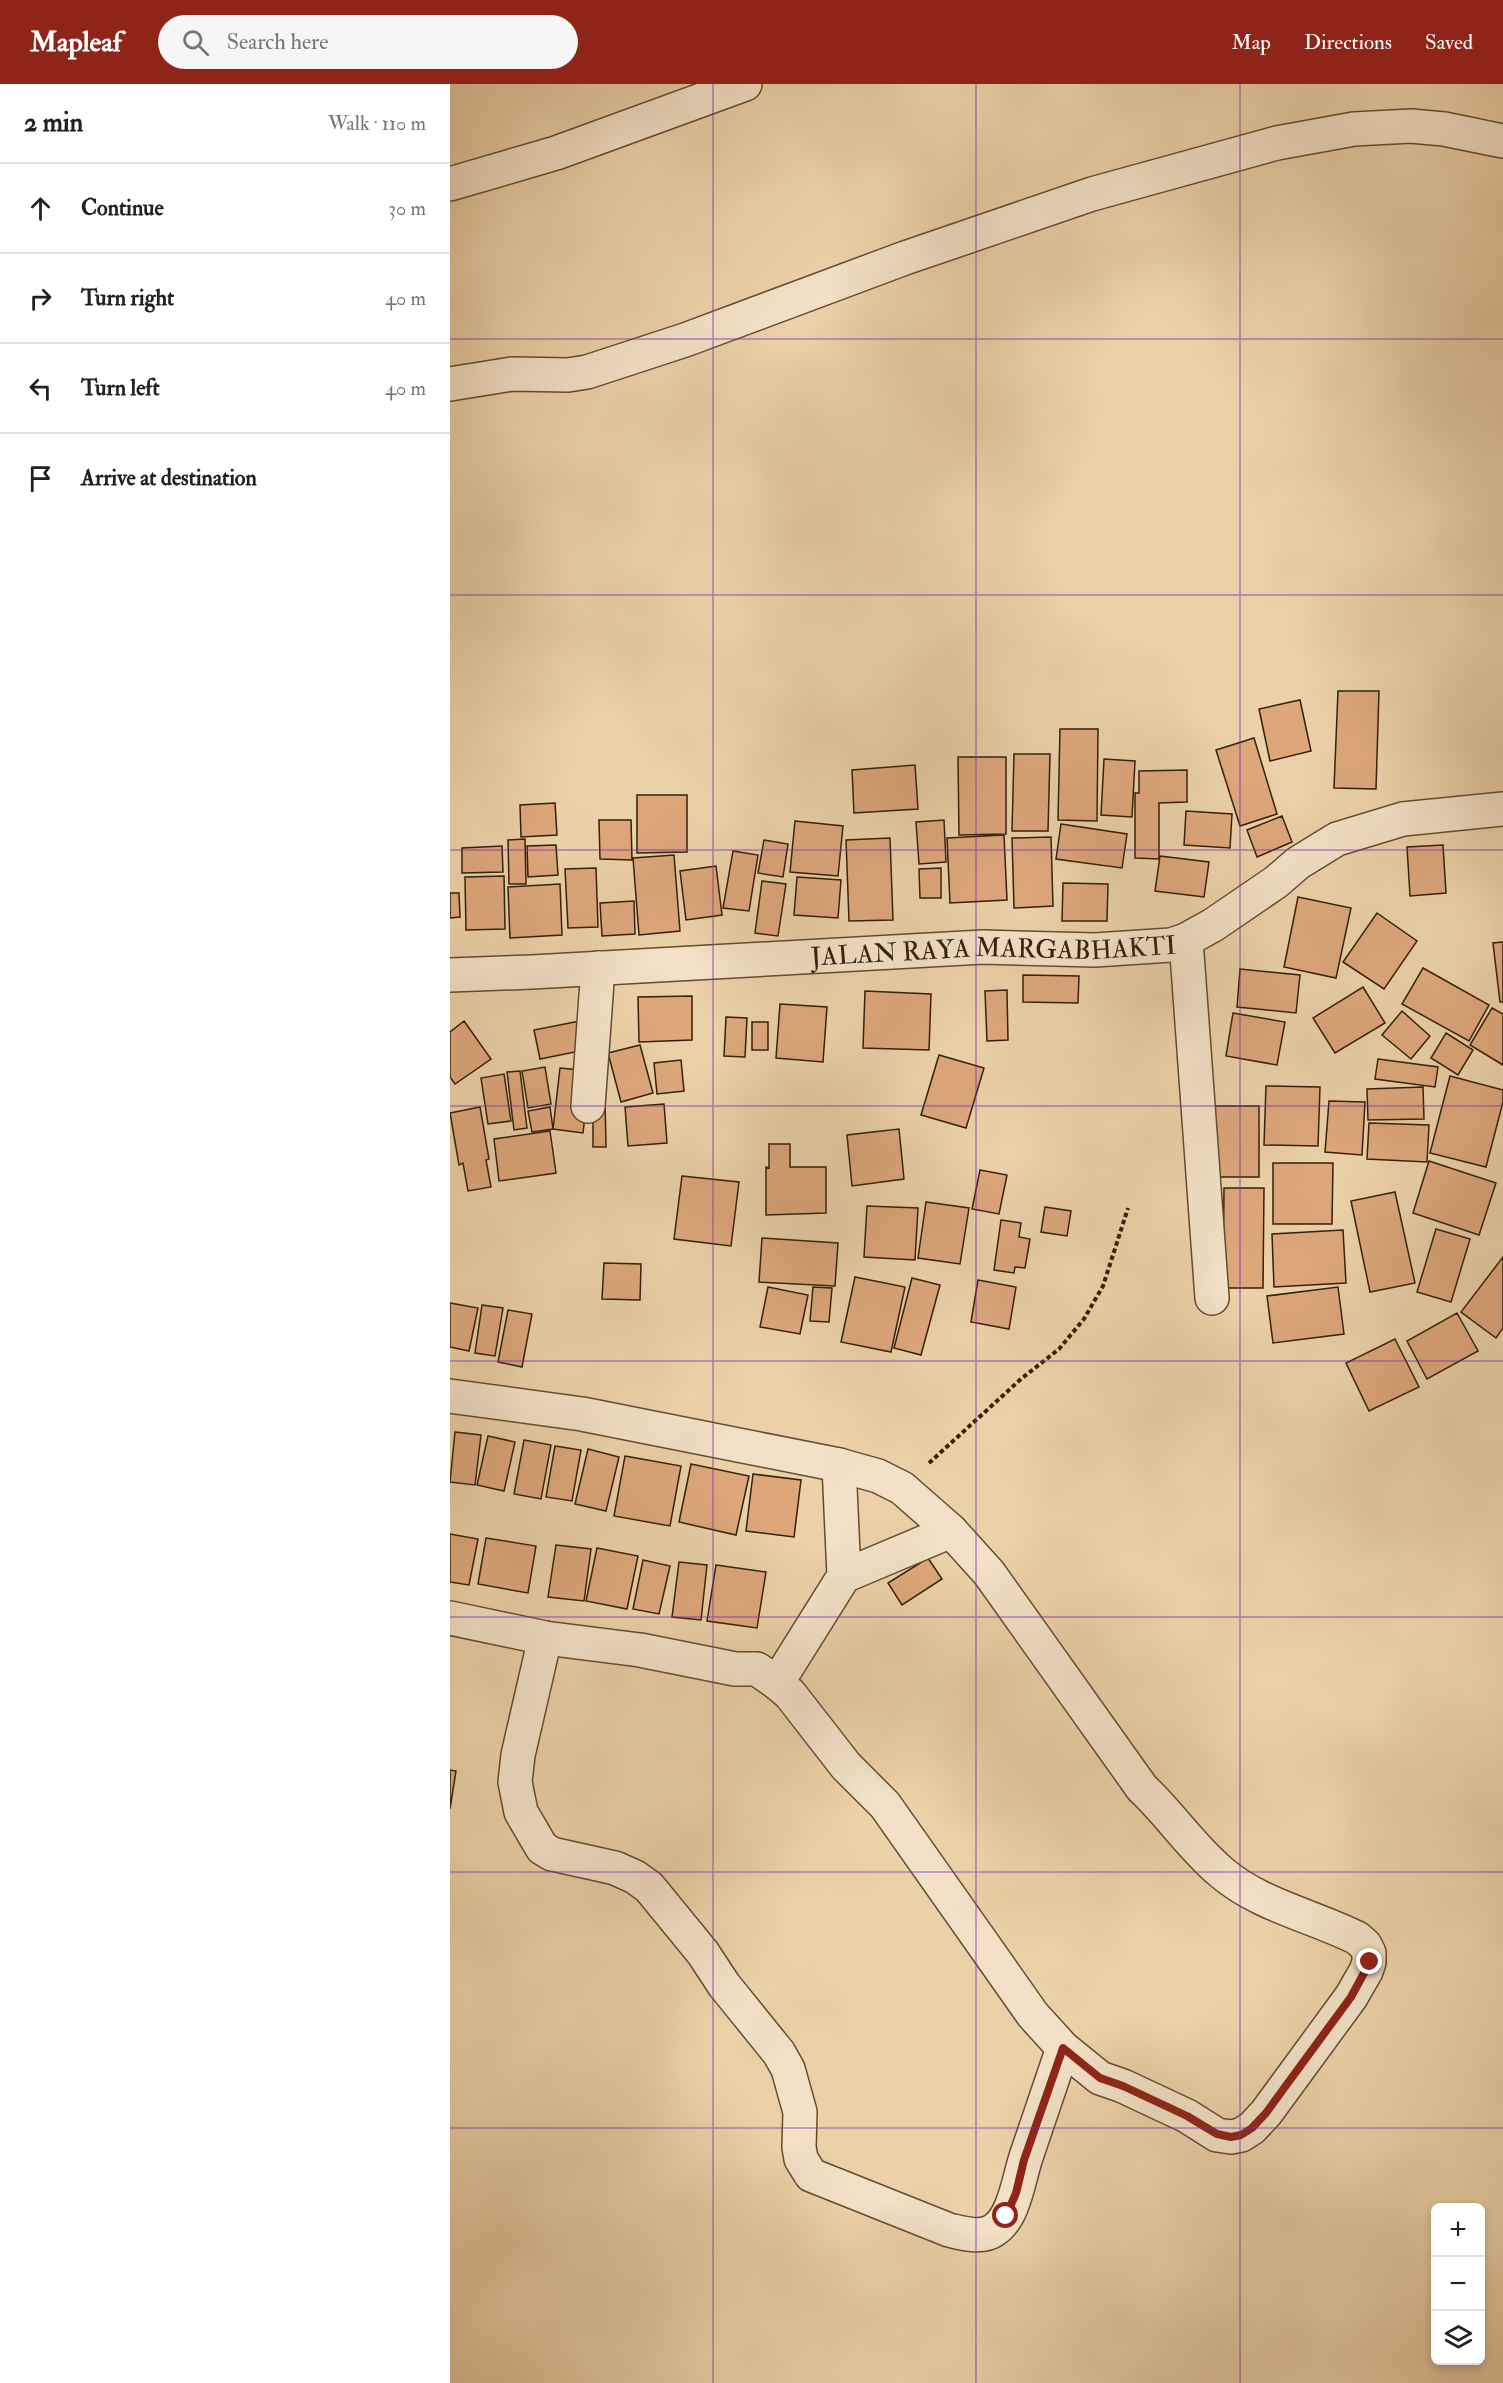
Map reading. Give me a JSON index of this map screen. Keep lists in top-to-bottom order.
{
  "streets": {
    "street": ["JALAN RAYA MARGABHAKTI"]
  },
  "page": {
    "header": "Mapleaf",
    "search": "Search here",
    "nav": ["Map", "Directions", "Saved"],
    "heading": ["2 min", "Walk · 110 m"],
    "list": [
      ["Continue", "30 m"],
      ["Turn right", "40 m"],
      ["Turn left", "40 m"],
      "Arrive at destination"
    ],
    "map_buttons": ["+", "−"]
  }
}
